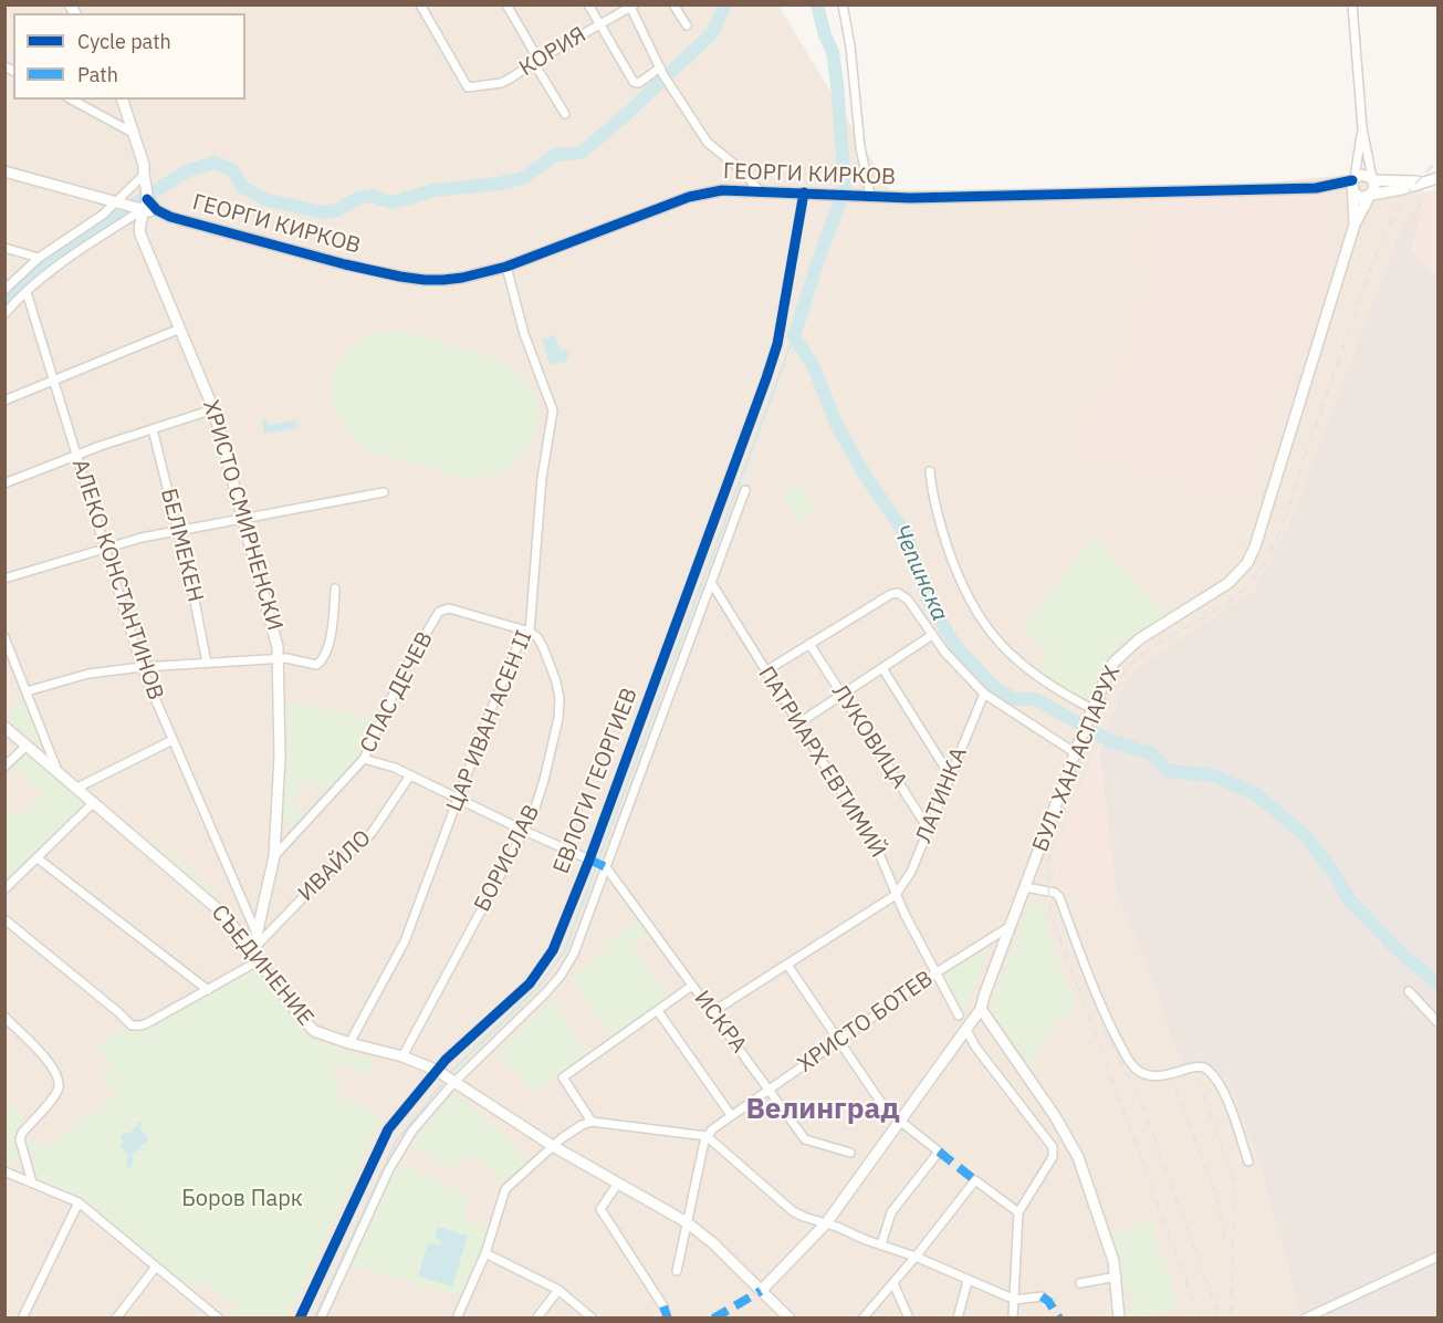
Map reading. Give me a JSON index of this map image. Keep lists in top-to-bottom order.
{
  "streets": {
    "street": [
      "КОРИЯ",
      "ГЕОРГИ КИРКОВ",
      "ХРИСТО СМИРНЕНСКИ",
      "БЕЛМЕКЕН",
      "АЛЕКО КОНСТАНТИНОВ",
      "СПАС ДЕЧЕВ",
      "ЦАР ИВАН АСЕН II",
      "ЛУКОВИЦА",
      "БУЛ. ХАН АСПАРУХ",
      "ПАТРИАРХ ЕВТИМИЙ",
      "ЕВЛОГИ ГЕОРГИЕВ",
      "ЛАТИНКА",
      "БОРИСЛАВ",
      "ИВАЙЛО",
      "СЪЕДИНЕНИЕ",
      "ИСКРА",
      "ХРИСТО БОТЕВ"
    ]
  },
  "crossings": [
    ["ГЕОРГИ КИРКОВ", "ХРИСТО СМИРНЕНСКИ"],
    ["ГЕОРГИ КИРКОВ", "ЦАР ИВАН АСЕН II"],
    ["ГЕОРГИ КИРКОВ", "БУЛ. ХАН АСПАРУХ"],
    ["ГЕОРГИ КИРКОВ", "ЕВЛОГИ ГЕОРГИЕВ"],
    ["ХРИСТО СМИРНЕНСКИ", "АЛЕКО КОНСТАНТИНОВ"],
    ["ХРИСТО СМИРНЕНСКИ", "СПАС ДЕЧЕВ"],
    ["ХРИСТО СМИРНЕНСКИ", "ИВАЙЛО"],
    ["ХРИСТО СМИРНЕНСКИ", "СЪЕДИНЕНИЕ"],
    ["СПАС ДЕЧЕВ", "ЦАР ИВАН АСЕН II"],
    ["СПАС ДЕЧЕВ", "БОРИСЛАВ"],
    ["ЦАР ИВАН АСЕН II", "БОРИСЛАВ"],
    ["ЦАР ИВАН АСЕН II", "СЪЕДИНЕНИЕ"],
    ["ЛУКОВИЦА", "ЛАТИНКА"],
    ["БУЛ. ХАН АСПАРУХ", "СЪЕДИНЕНИЕ"],
    ["БУЛ. ХАН АСПАРУХ", "ХРИСТО БОТЕВ"],
    ["ПАТРИАРХ ЕВТИМИЙ", "ЕВЛОГИ ГЕОРГИЕВ"],
    ["ПАТРИАРХ ЕВТИМИЙ", "ЛАТИНКА"],
    ["ПАТРИАРХ ЕВТИМИЙ", "ХРИСТО БОТЕВ"],
    ["ЕВЛОГИ ГЕОРГИЕВ", "СЪЕДИНЕНИЕ"],
    ["ЕВЛОГИ ГЕОРГИЕВ", "ИСКРА"],
    ["БОРИСЛАВ", "СЪЕДИНЕНИЕ"],
    ["ИВАЙЛО", "СЪЕДИНЕНИЕ"],
    ["ИСКРА", "ХРИСТО БОТЕВ"]
  ],
  "districts": ["Велинград"],
  "water": ["Чепинска"],
  "parks": ["Боров Парк"],
  "legend": ["Cycle path", "Path"]
}
